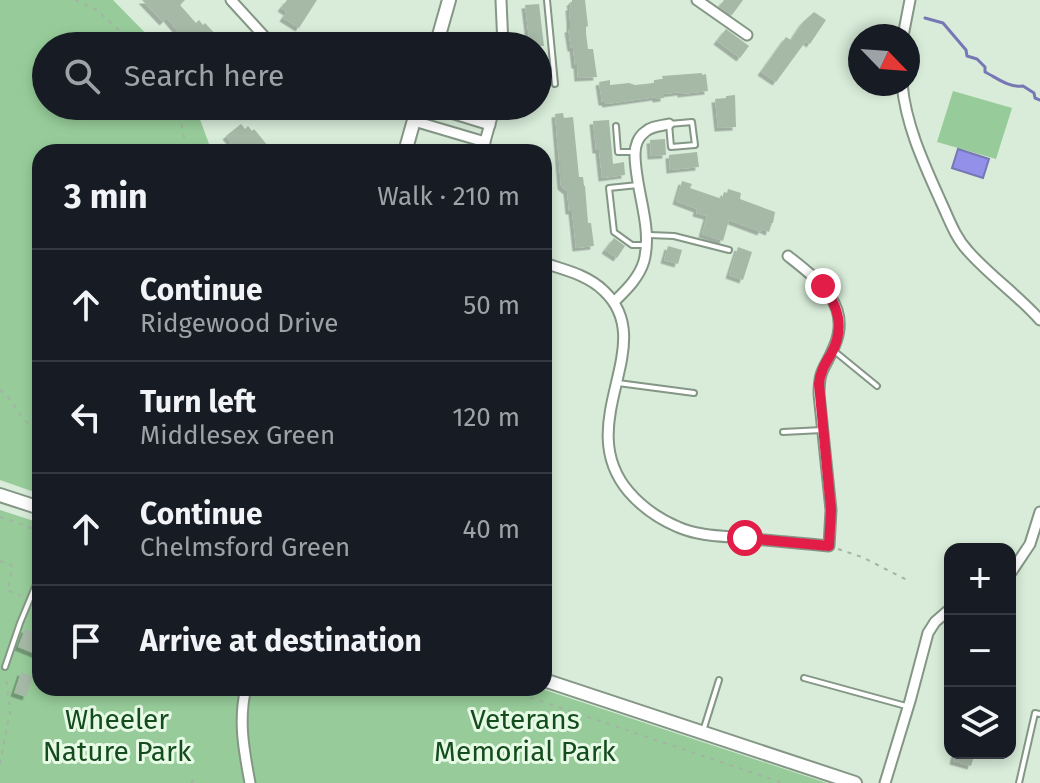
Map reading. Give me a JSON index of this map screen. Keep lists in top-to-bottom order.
{
  "parks": ["Wheeler Nature Park", "Veterans Memorial Park"],
  "north": "bottom right",
  "page": {
    "search": "Search here",
    "heading": ["3 min", "Walk · 210 m"],
    "list": [
      ["Continue", "Ridgewood Drive", "50 m"],
      ["Turn left", "Middlesex Green", "120 m"],
      ["Continue", "Chelmsford Green", "40 m"],
      "Arrive at destination"
    ],
    "map_buttons": ["+", "−"]
  }
}
